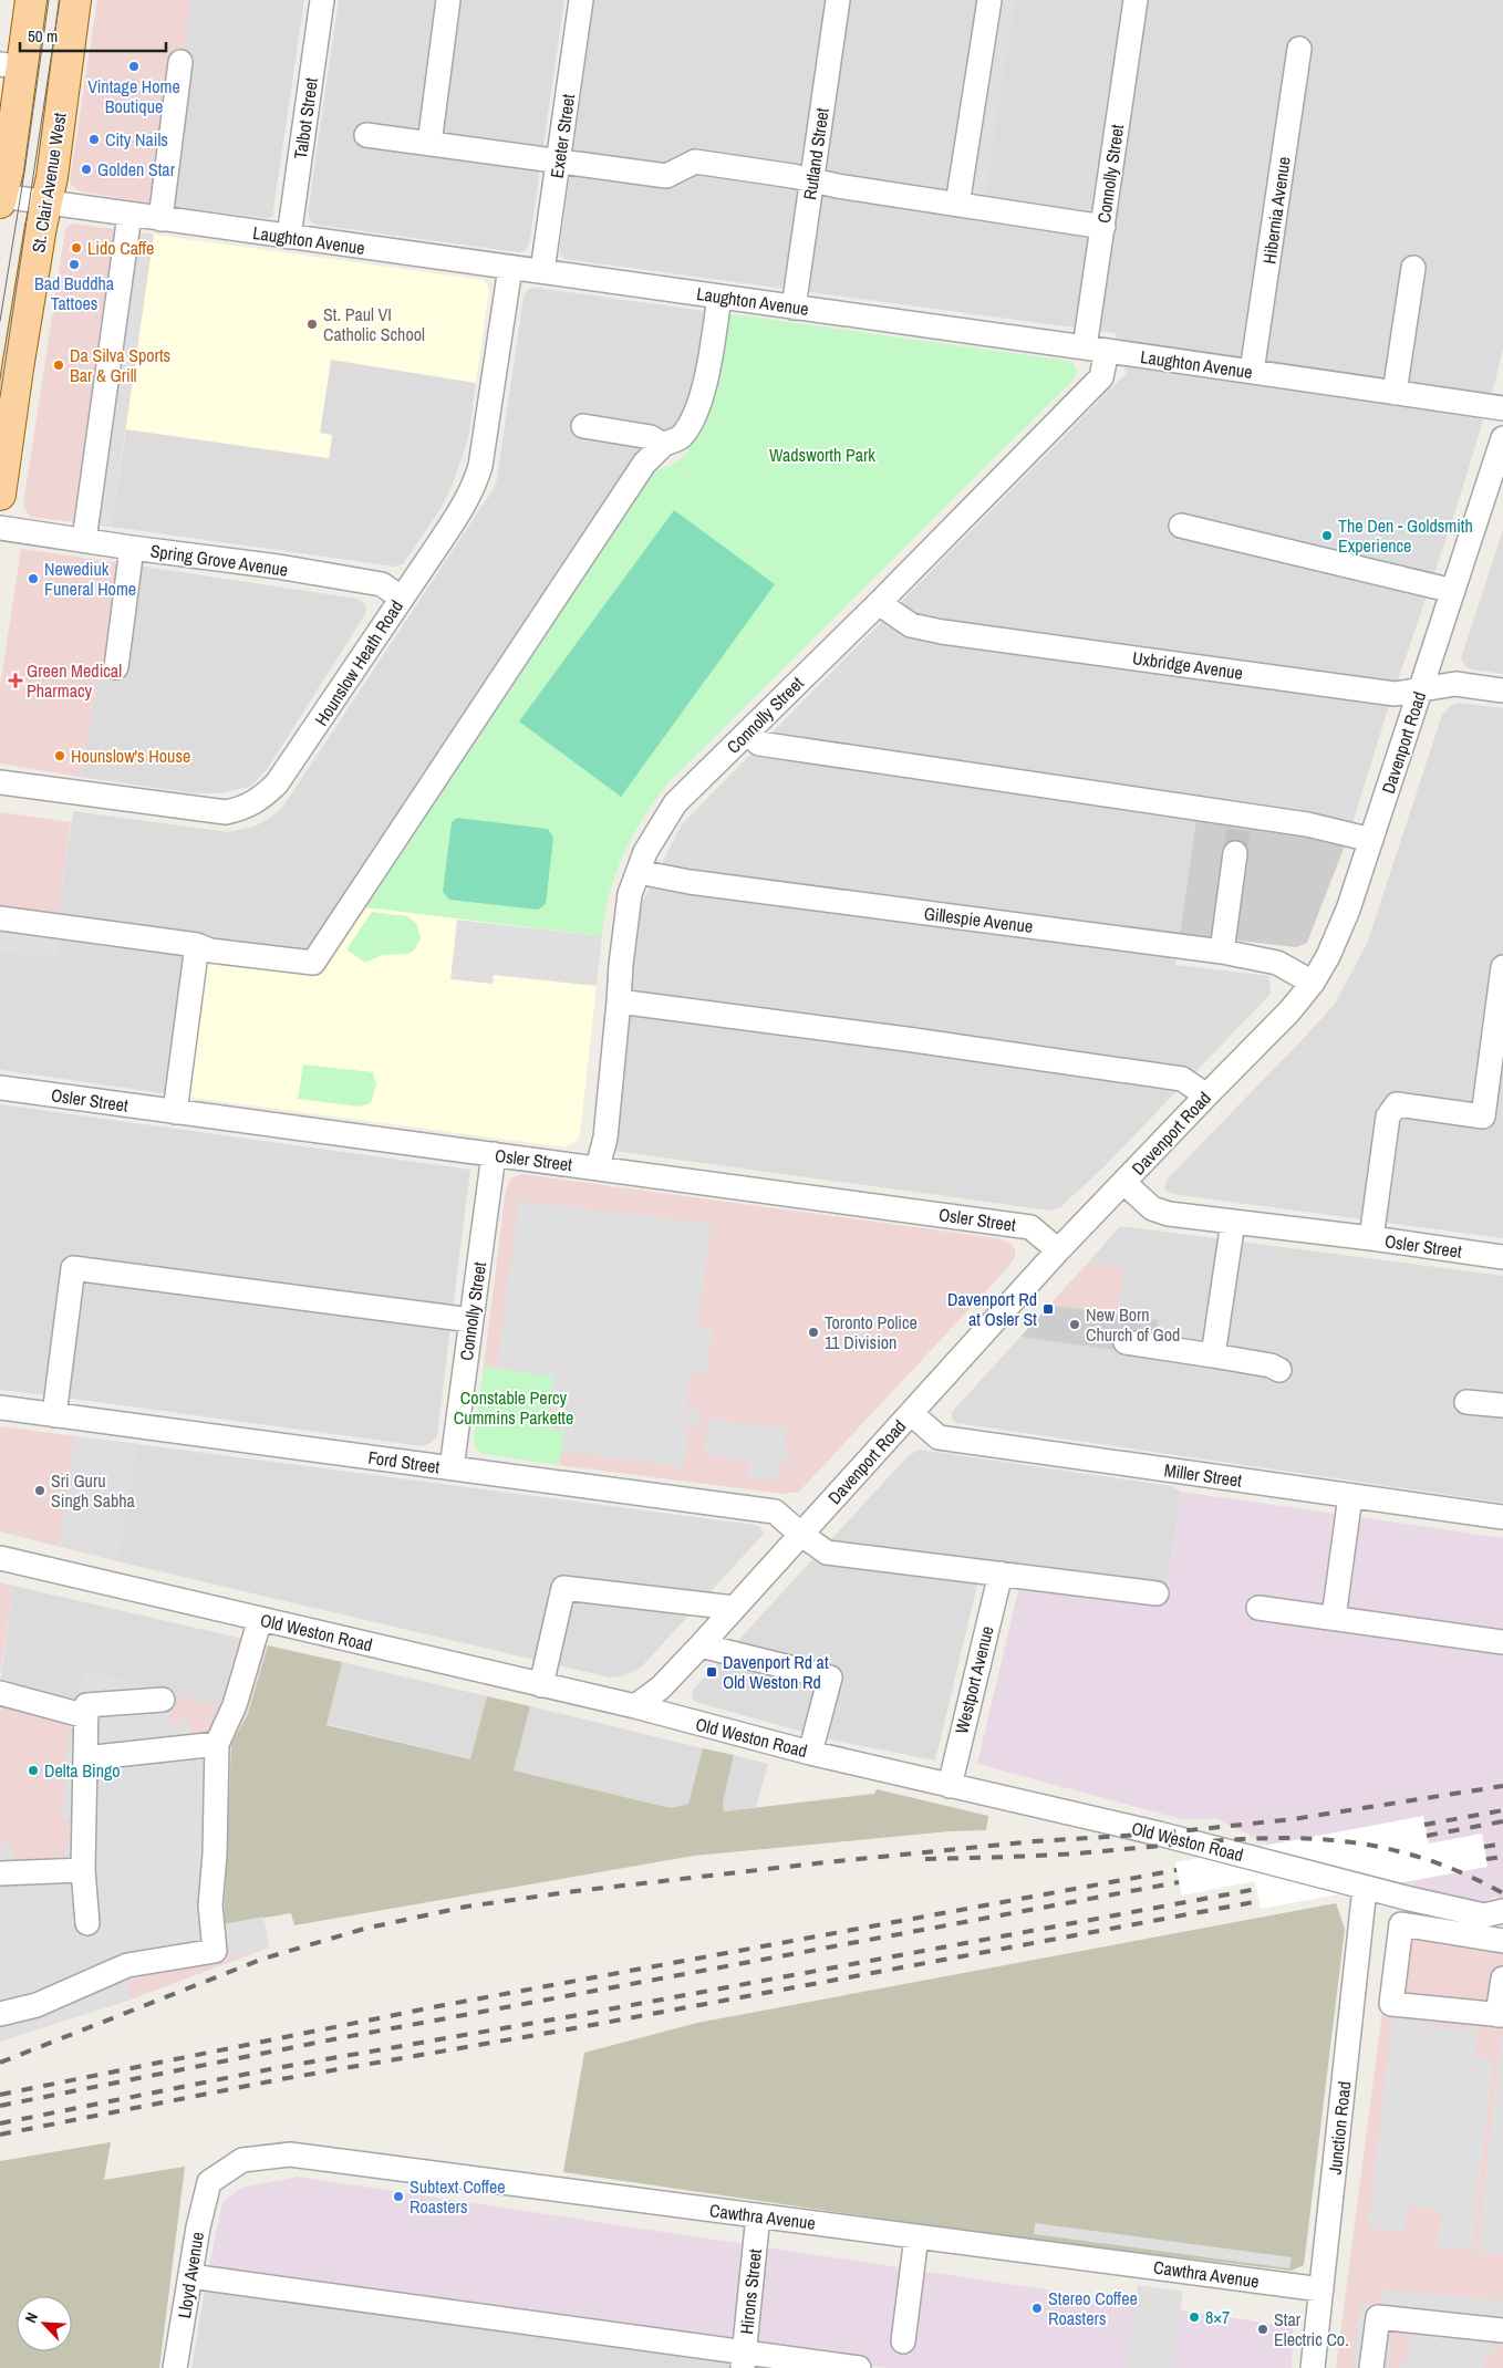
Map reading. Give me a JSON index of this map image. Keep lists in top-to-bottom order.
{
  "streets": {
    "main road": ["St. Clair Avenue West"],
    "street": [
      "Talbot Street",
      "Exeter Street",
      "Rutland Street",
      "Connolly Street",
      "Hibernia Avenue",
      "Laughton Avenue",
      "Spring Grove Avenue",
      "Hounslow Heath Road",
      "Uxbridge Avenue",
      "Davenport Road",
      "Gillespie Avenue",
      "Osler Street",
      "Ford Street",
      "Miller Street",
      "Old Weston Road",
      "Westport Avenue",
      "Junction Road",
      "Cawthra Avenue",
      "Lloyd Avenue",
      "Hirons Street"
    ]
  },
  "crossings": [
    ["Talbot Street", "Laughton Avenue"],
    ["Exeter Street", "Laughton Avenue"],
    ["Rutland Street", "Laughton Avenue"],
    ["Connolly Street", "Laughton Avenue"],
    ["Connolly Street", "Uxbridge Avenue"],
    ["Connolly Street", "Gillespie Avenue"],
    ["Connolly Street", "Osler Street"],
    ["Connolly Street", "Ford Street"],
    ["St. Clair Avenue West", "Laughton Avenue"],
    ["Hibernia Avenue", "Laughton Avenue"],
    ["Laughton Avenue", "Hounslow Heath Road"],
    ["Spring Grove Avenue", "Hounslow Heath Road"],
    ["Uxbridge Avenue", "Davenport Road"],
    ["Davenport Road", "Gillespie Avenue"],
    ["Davenport Road", "Osler Street"],
    ["Davenport Road", "Ford Street"],
    ["Davenport Road", "Miller Street"],
    ["Davenport Road", "Old Weston Road"],
    ["Ford Street", "Westport Avenue"],
    ["Old Weston Road", "Westport Avenue"],
    ["Old Weston Road", "Junction Road"],
    ["Junction Road", "Cawthra Avenue"],
    ["Cawthra Avenue", "Lloyd Avenue"],
    ["Cawthra Avenue", "Hirons Street"]
  ],
  "parks": ["Wadsworth Park", "Constable Percy Cummins Parkette"],
  "places": {
    "other": [
      "Vintage Home Boutique",
      "City Nails",
      "Golden Star",
      "Lido Caffe",
      "Bad Buddha Tattoes",
      "St. Paul VI Catholic School",
      "Da Silva Sports Bar & Grill",
      "The Den - Goldsmith Experience",
      "Newediuk Funeral Home",
      "Hounslow's House",
      "New Born Church of God",
      "Toronto Police 11 Division",
      "Sri Guru Singh Sabha",
      "Delta Bingo",
      "Subtext Coffee Roasters",
      "Stereo Coffee Roasters",
      "8×7",
      "Star Electric Co."
    ],
    "health": ["Green Medical Pharmacy"],
    "transit": ["Davenport Rd at Osler St", "Davenport Rd at Old Weston Rd"]
  },
  "scale_bar": "50 m",
  "north": "top left"
}
